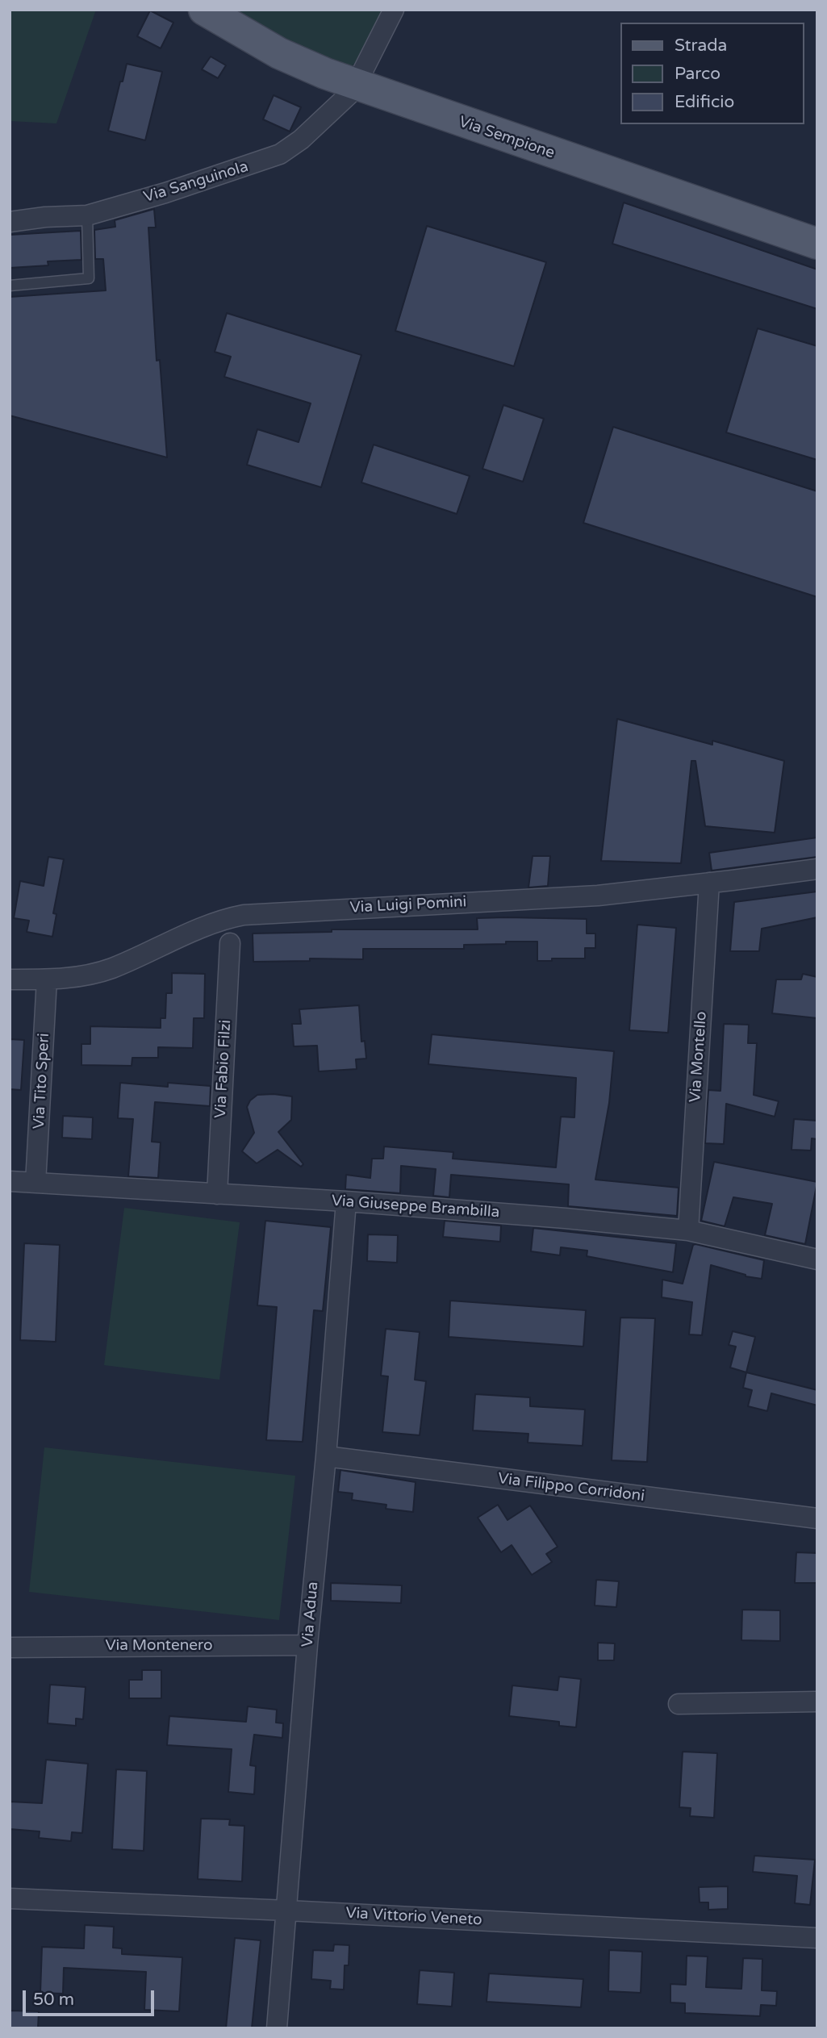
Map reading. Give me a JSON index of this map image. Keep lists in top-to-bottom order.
{
  "streets": {
    "main road": ["Via Sempione"],
    "street": [
      "Via Sanguinola",
      "Via Luigi Pomini",
      "Via Montello",
      "Via Fabio Filzi",
      "Via Tito Speri",
      "Via Giuseppe Brambilla",
      "Via Filippo Corridoni",
      "Via Adua",
      "Via Montenero",
      "Via Vittorio Veneto"
    ]
  },
  "crossings": [
    ["Via Sempione", "Via Sanguinola"],
    ["Via Luigi Pomini", "Via Montello"],
    ["Via Luigi Pomini", "Via Tito Speri"],
    ["Via Montello", "Via Giuseppe Brambilla"],
    ["Via Fabio Filzi", "Via Giuseppe Brambilla"],
    ["Via Tito Speri", "Via Giuseppe Brambilla"],
    ["Via Giuseppe Brambilla", "Via Adua"],
    ["Via Filippo Corridoni", "Via Adua"],
    ["Via Adua", "Via Montenero"],
    ["Via Adua", "Via Vittorio Veneto"]
  ],
  "legend": ["Strada", "Parco", "Edificio"],
  "scale_bar": "50 m"
}
